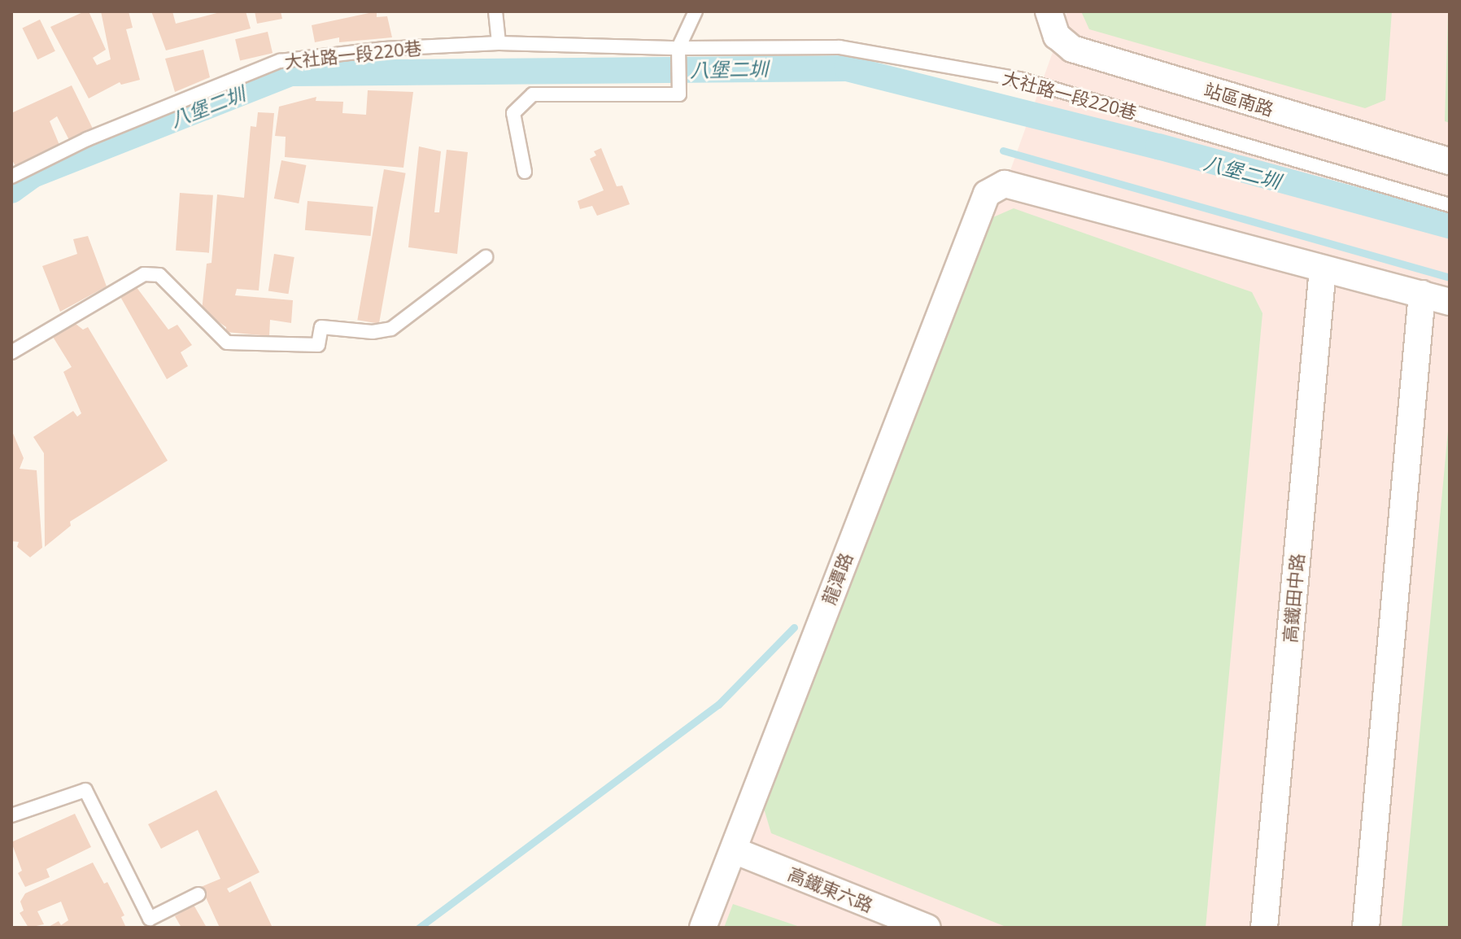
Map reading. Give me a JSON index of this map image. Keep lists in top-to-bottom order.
{
  "streets": {
    "street": [
      "站區南路",
      "龍潭路",
      "高鐵田中路",
      "高鐵東六路"
    ],
    "lane": ["大社路一段220巷"]
  },
  "crossings": [
    ["龍潭路", "高鐵田中路"],
    ["龍潭路", "高鐵東六路"]
  ],
  "water": ["八堡二圳"]
}
